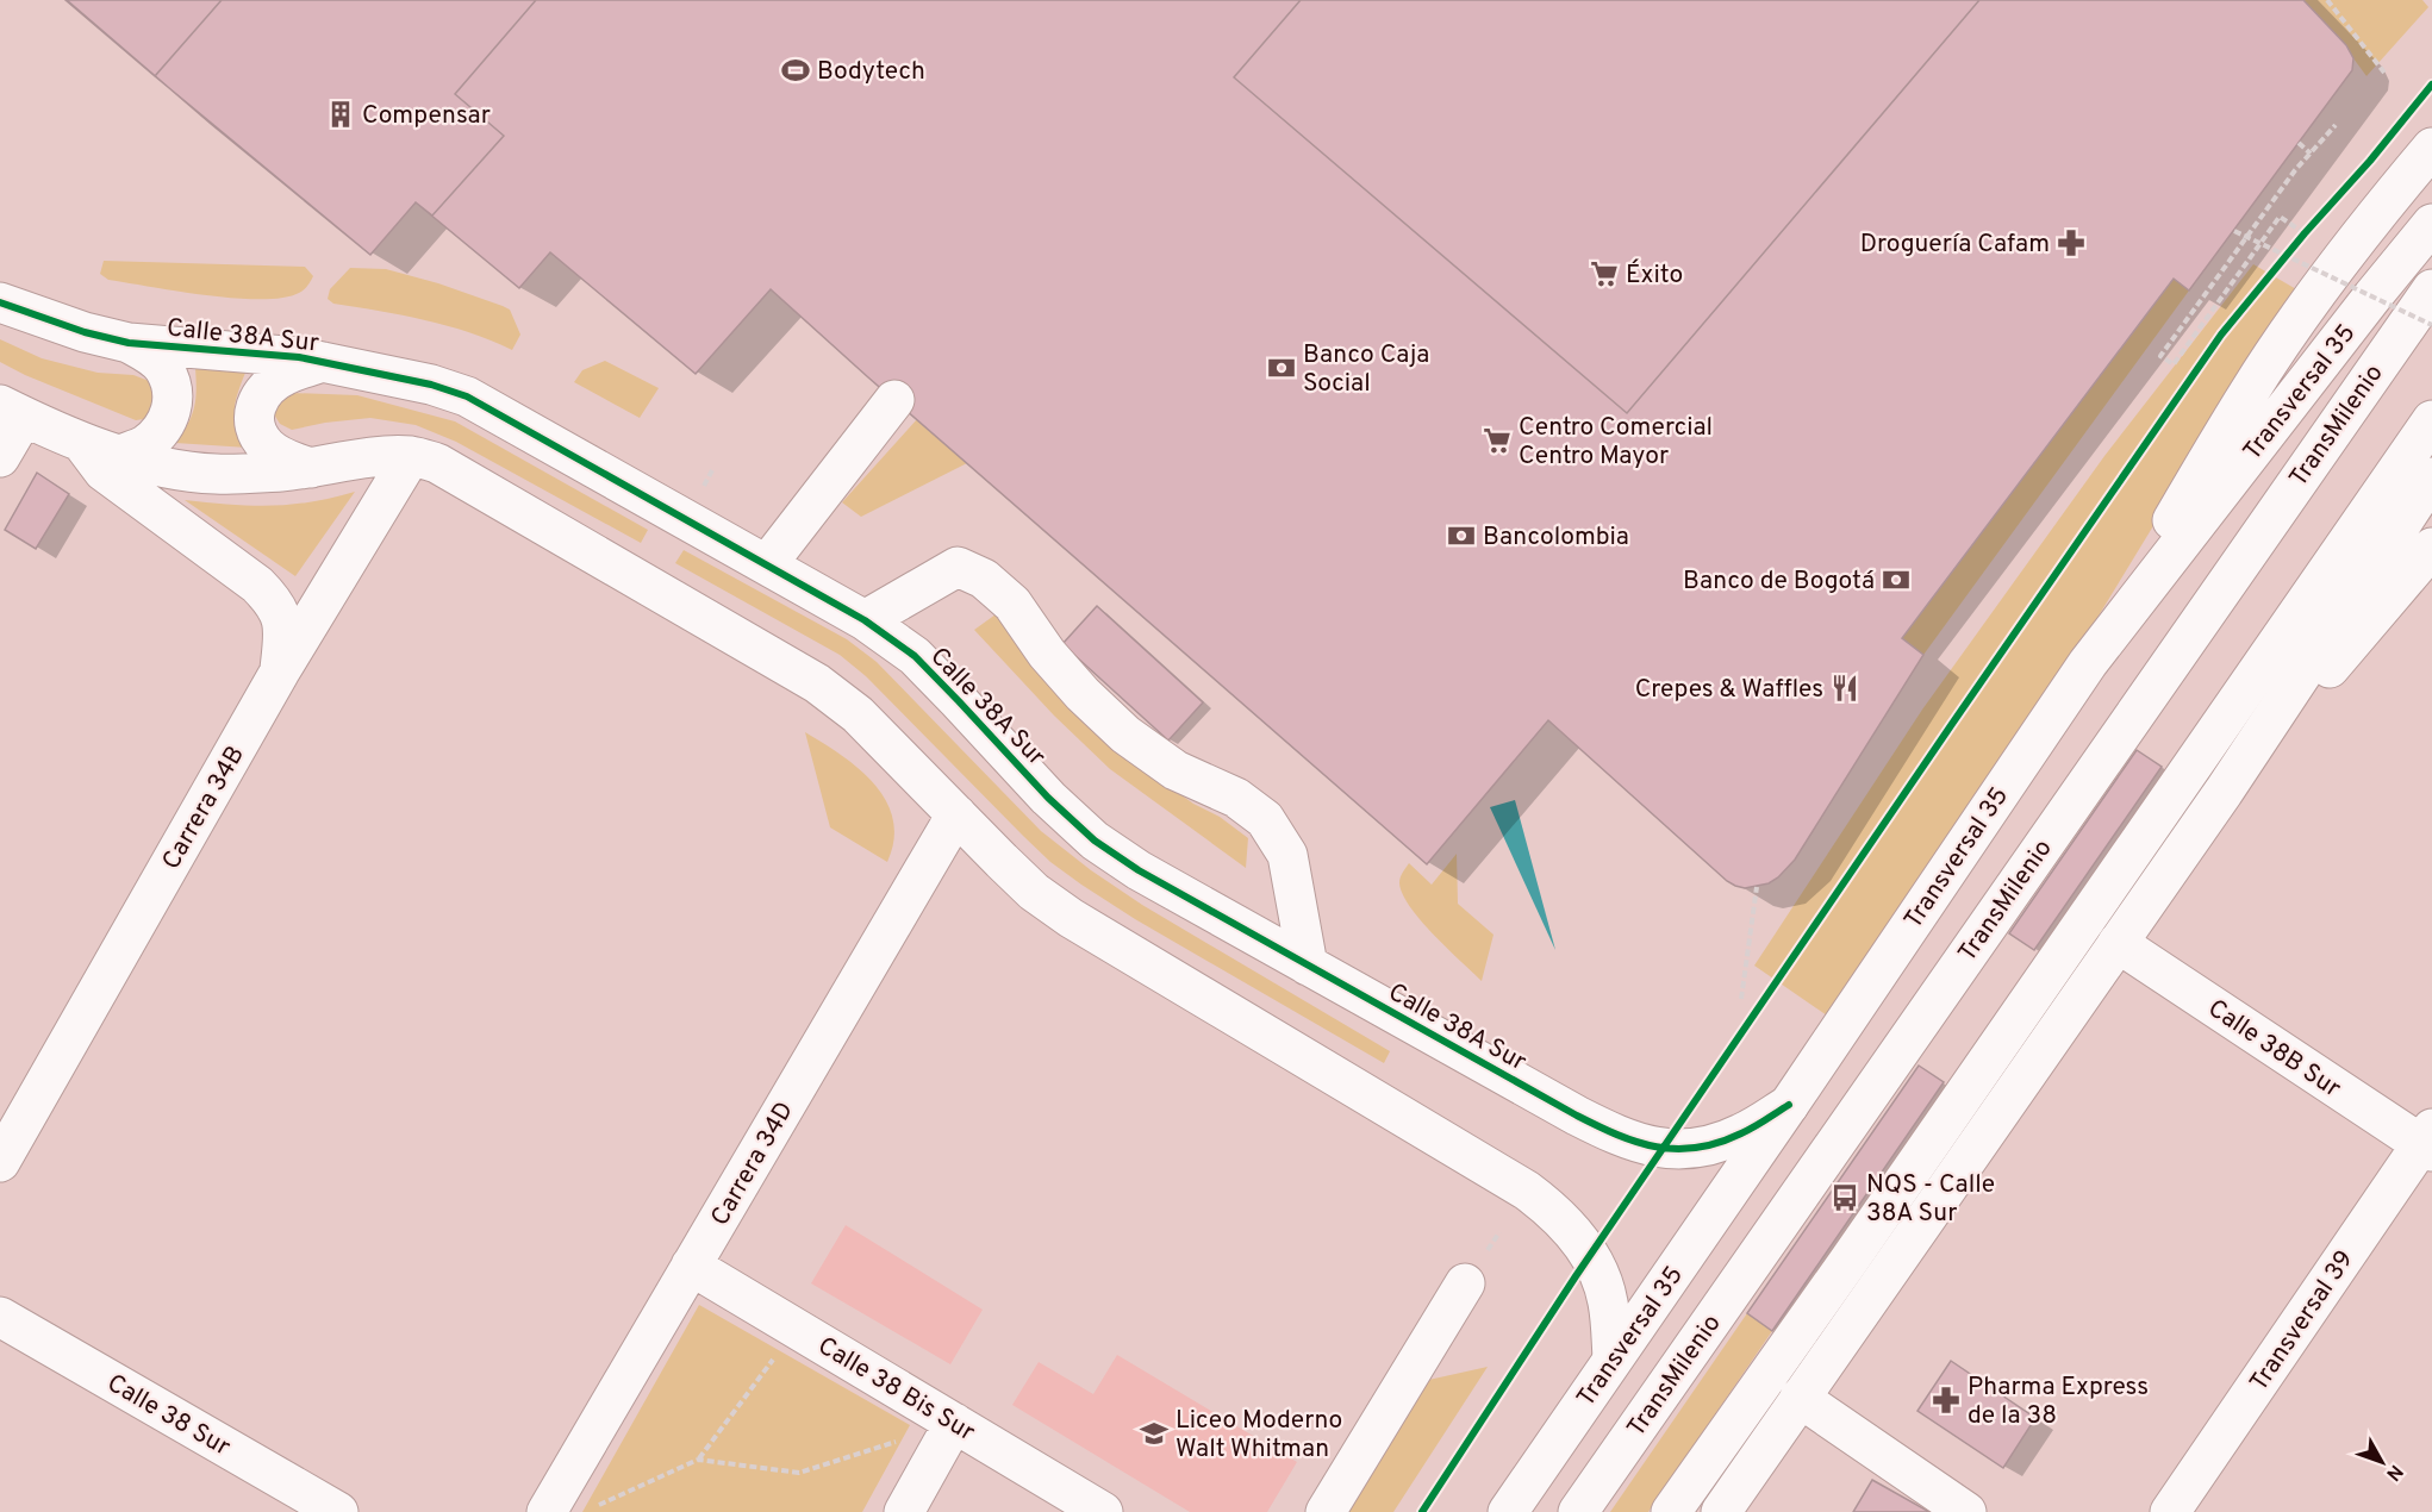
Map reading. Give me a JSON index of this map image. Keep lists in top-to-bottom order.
{
  "streets": {
    "main road": [
      "Calle 38A Sur",
      "Transversal 35",
      "TransMilenio",
      "Carrera 34B",
      "Calle 38B Sur",
      "Carrera 34D",
      "Transversal 39",
      "Calle 38 Bis Sur",
      "Calle 38 Sur"
    ]
  },
  "crossings": [
    ["Calle 38A Sur", "Transversal 35"],
    ["Calle 38B Sur", "Transversal 39"],
    ["Carrera 34D", "Calle 38 Bis Sur"]
  ],
  "places": {
    "sports": ["Bodytech"],
    "building": ["Compensar"],
    "pharmacy": ["Droguería Cafam", "Pharma Express de la 38"],
    "supermarket": ["Éxito", "Centro Comercial Centro Mayor"],
    "bank": ["Banco Caja Social", "Bancolombia", "Banco de Bogotá"],
    "restaurant": ["Crepes & Waffles"],
    "bus stop": ["NQS - Calle 38A Sur"],
    "school or university": ["Liceo Moderno Walt Whitman"]
  },
  "north": "bottom right"
}
